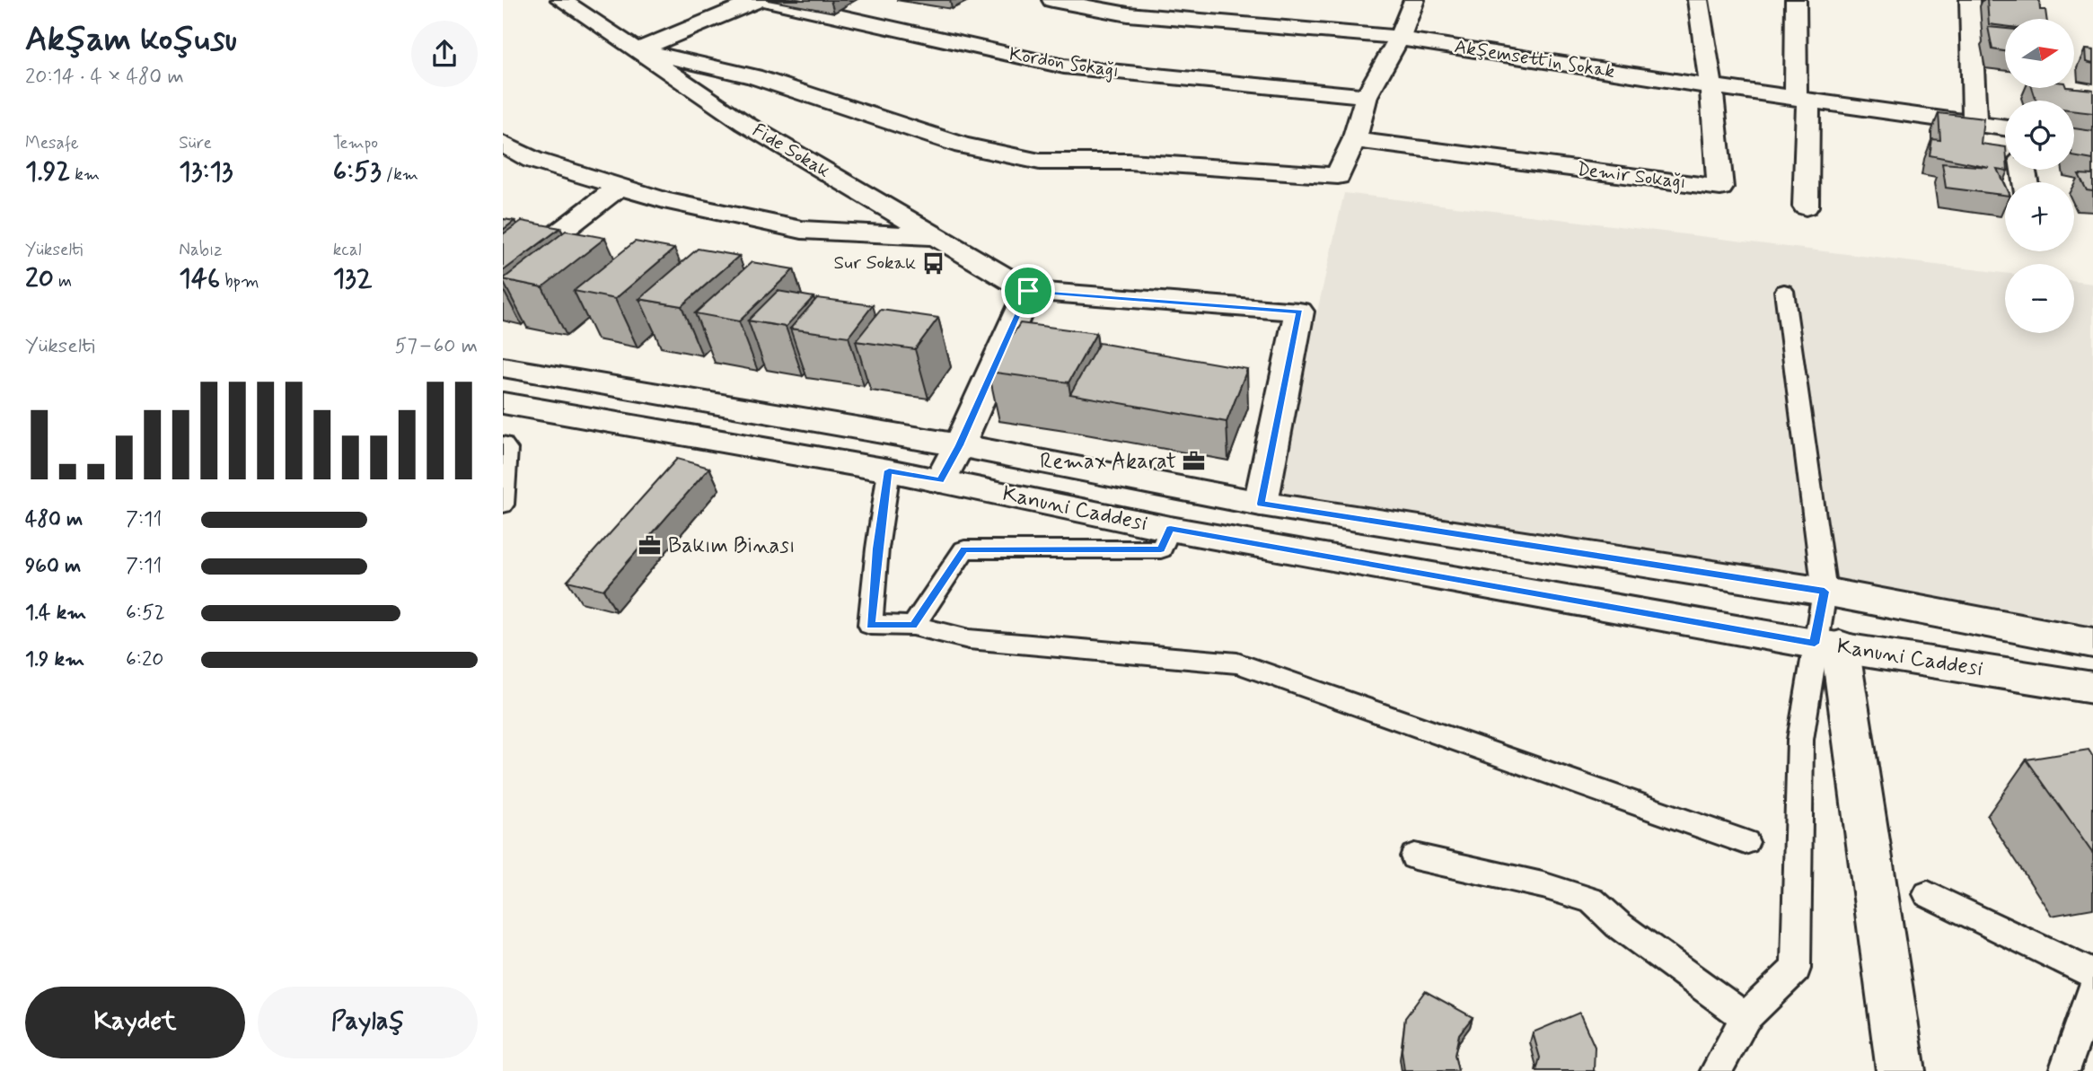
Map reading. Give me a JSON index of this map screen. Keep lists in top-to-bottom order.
{
  "streets": {
    "street": [
      "Akşemsettin Sokak",
      "Kordon Sokağı",
      "Fide Sokak",
      "Demir Sokağı",
      "Kanuni Caddesi"
    ]
  },
  "crossings": [
    ["Akşemsettin Sokak", "Demir Sokağı"]
  ],
  "places": {
    "bus stop": ["Sur Sokak"],
    "office": ["Remax Akarat", "Bakım Binası"]
  },
  "north": "right",
  "page": {
    "heading": ["Akşam koşusu", "20:14 · 4 × 480 m"],
    "map_buttons": ["+", "−"],
    "stats": [
      ["Mesafe", "1.92 km"],
      ["Süre", "13:13"],
      ["Tempo", "6:53 /km"],
      ["Yükselti", "20 m"],
      ["Nabız", "146 bpm"],
      ["kcal", "132"]
    ],
    "chart": ["Yükselti", "57–60 m"],
    "list": [
      {
        "name": "480 m",
        "note": "7:11"
      },
      {
        "name": "960 m",
        "note": "7:11"
      },
      {
        "name": "1.4 km",
        "note": "6:52"
      },
      {
        "name": "1.9 km",
        "note": "6:20"
      }
    ],
    "buttons": ["Kaydet", "Paylaş"]
  }
}
